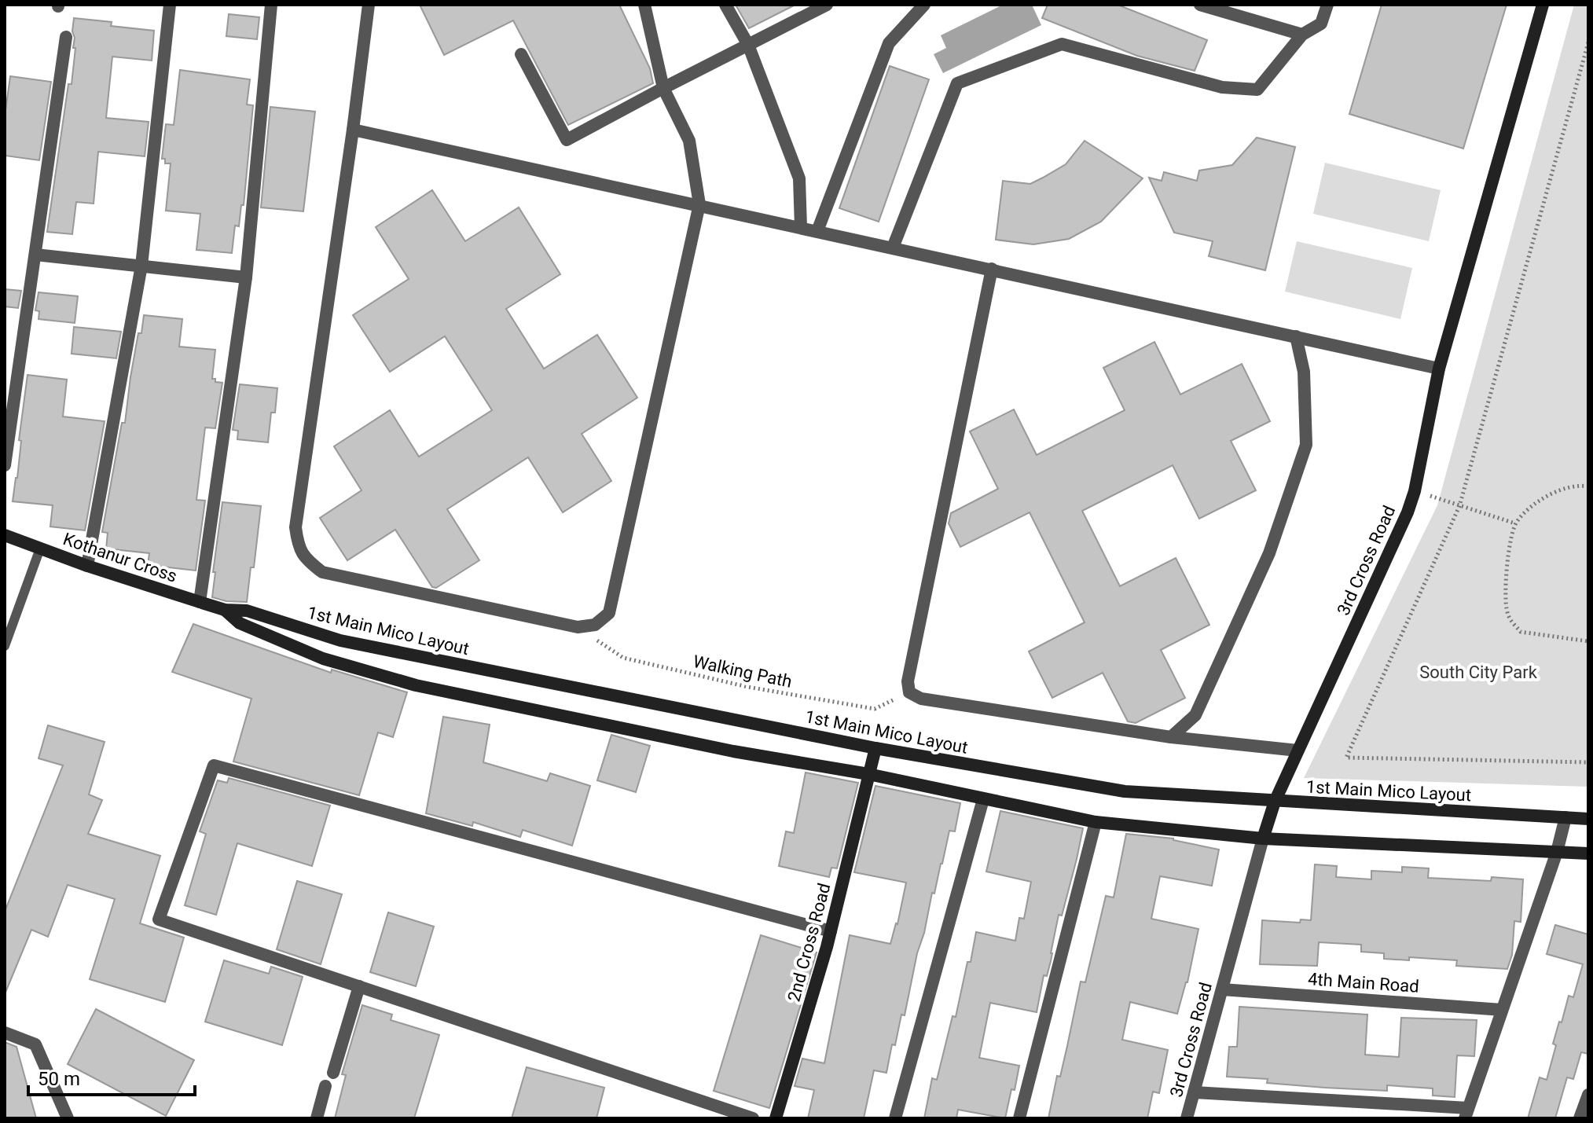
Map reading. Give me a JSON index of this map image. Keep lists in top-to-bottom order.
{
  "streets": {
    "street": [
      "Kothanur Cross",
      "3rd Cross Road",
      "1st Main Mico Layout",
      "2nd Cross Road",
      "4th Main Road"
    ],
    "path": ["Walking Path"]
  },
  "crossings": [
    ["Kothanur Cross", "1st Main Mico Layout"],
    ["3rd Cross Road", "1st Main Mico Layout"],
    ["3rd Cross Road", "4th Main Road"],
    ["1st Main Mico Layout", "2nd Cross Road"]
  ],
  "parks": ["South City Park"],
  "scale_bar": "50 m"
}
